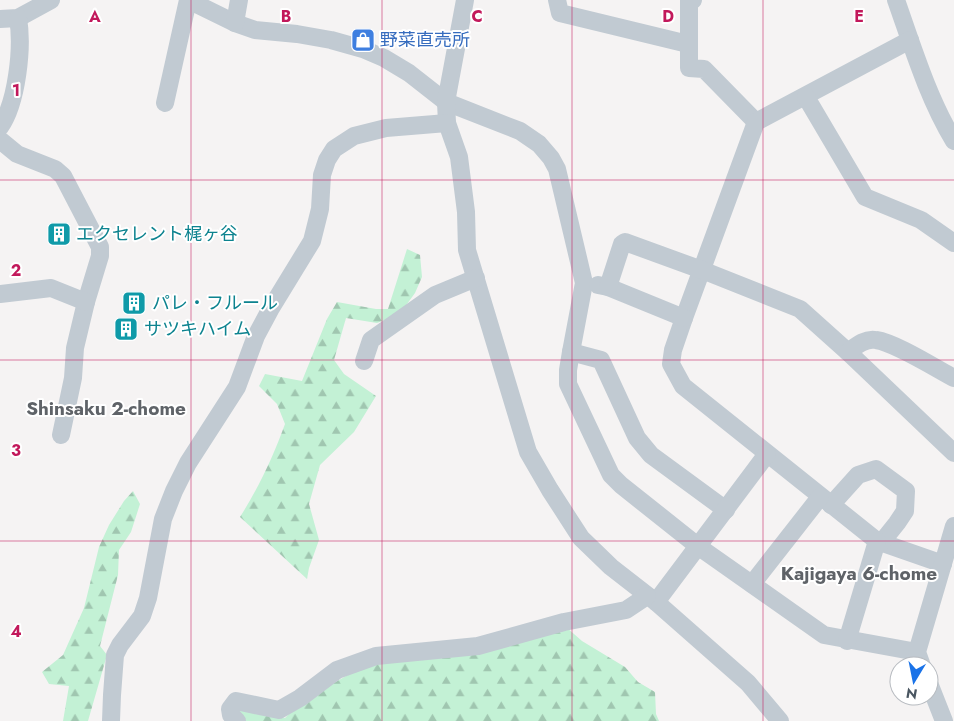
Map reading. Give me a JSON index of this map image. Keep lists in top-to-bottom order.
{
  "districts": ["Shinsaku 2-chome", "Kajigaya 6-chome"],
  "places": {
    "shop": ["野菜直売所"],
    "building": ["エクセレント梶ヶ谷", "パレ・フルール", "サツキハイム"]
  },
  "north": "bottom",
  "grid": {
    "columns": [
      "A",
      "B",
      "C",
      "D",
      "E"
    ],
    "rows": [
      "1",
      "2",
      "3",
      "4"
    ]
  }
}
